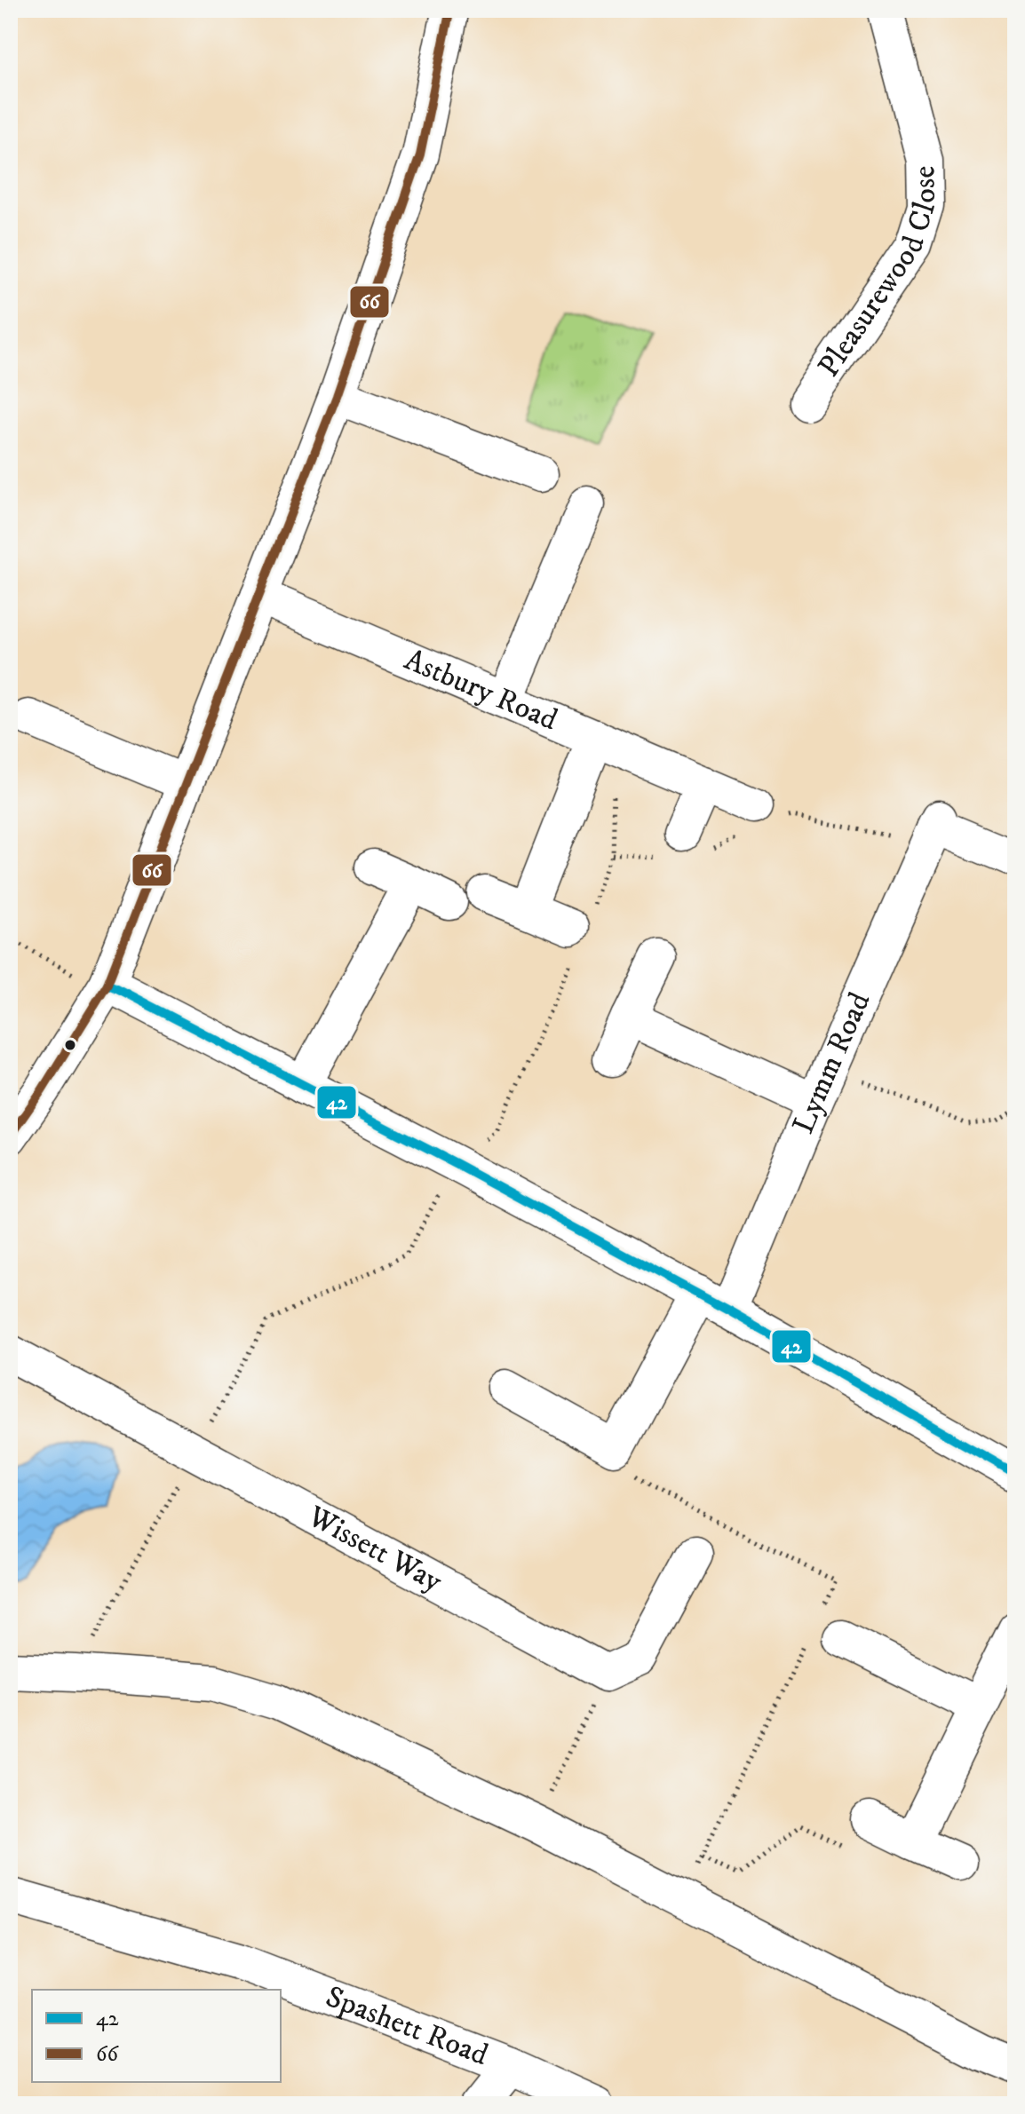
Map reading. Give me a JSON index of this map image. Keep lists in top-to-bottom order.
{
  "streets": {
    "street": [
      "Pleasurewood Close",
      "Astbury Road",
      "Lymm Road",
      "Wissett Way",
      "Spashett Road"
    ]
  },
  "lines": ["transit line 66", "transit line 42"],
  "legend": ["42", "66"]
}
